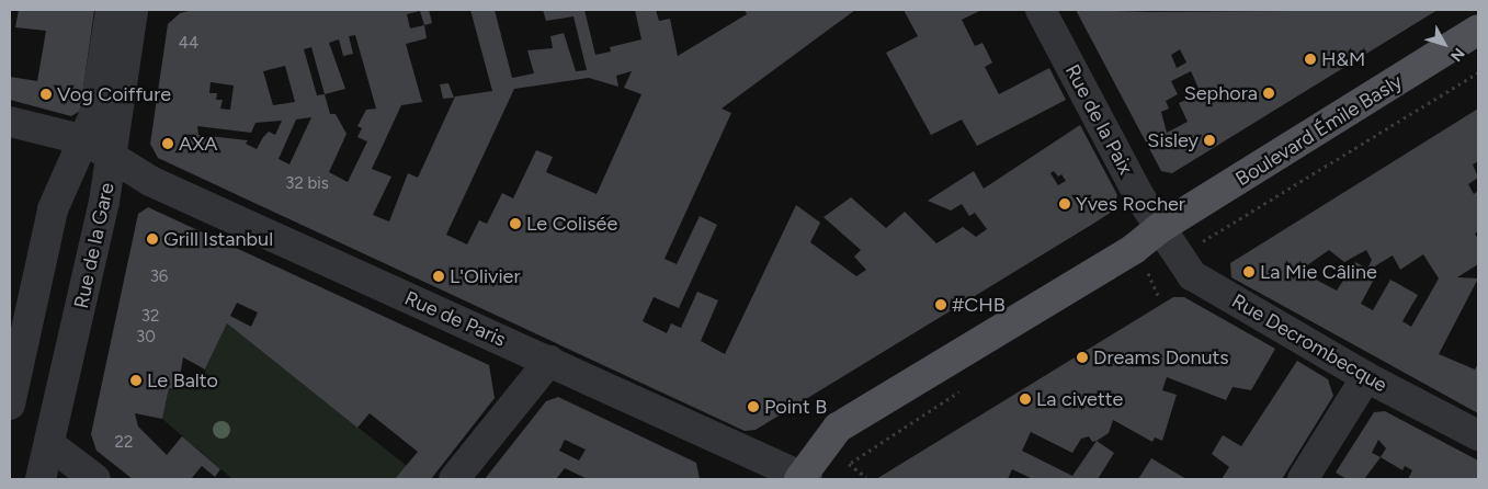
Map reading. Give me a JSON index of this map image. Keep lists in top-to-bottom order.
{
  "streets": {
    "main road": ["Boulevard Émile Basly"],
    "street": [
      "Rue de la Paix",
      "Rue de la Gare",
      "Rue de Paris",
      "Rue Decrombecque"
    ]
  },
  "crossings": [
    ["Rue de la Paix", "Boulevard Émile Basly"],
    ["Rue de la Paix", "Rue Decrombecque"],
    ["Boulevard Émile Basly", "Rue de Paris"],
    ["Boulevard Émile Basly", "Rue Decrombecque"],
    ["Rue de la Gare", "Rue de Paris"]
  ],
  "places": [
    "H&M",
    "Sephora",
    "Vog Coiffure",
    "Sisley",
    "AXA",
    "Yves Rocher",
    "Le Colisée",
    "Grill Istanbul",
    "La Mie Câline",
    "L'Olivier",
    "#CHB",
    "Dreams Donuts",
    "Le Balto",
    "La civette",
    "Point B"
  ],
  "house_numbers": [
    "44",
    "32 bis",
    "36",
    "32",
    "30",
    "22"
  ],
  "north": "bottom right"
}
